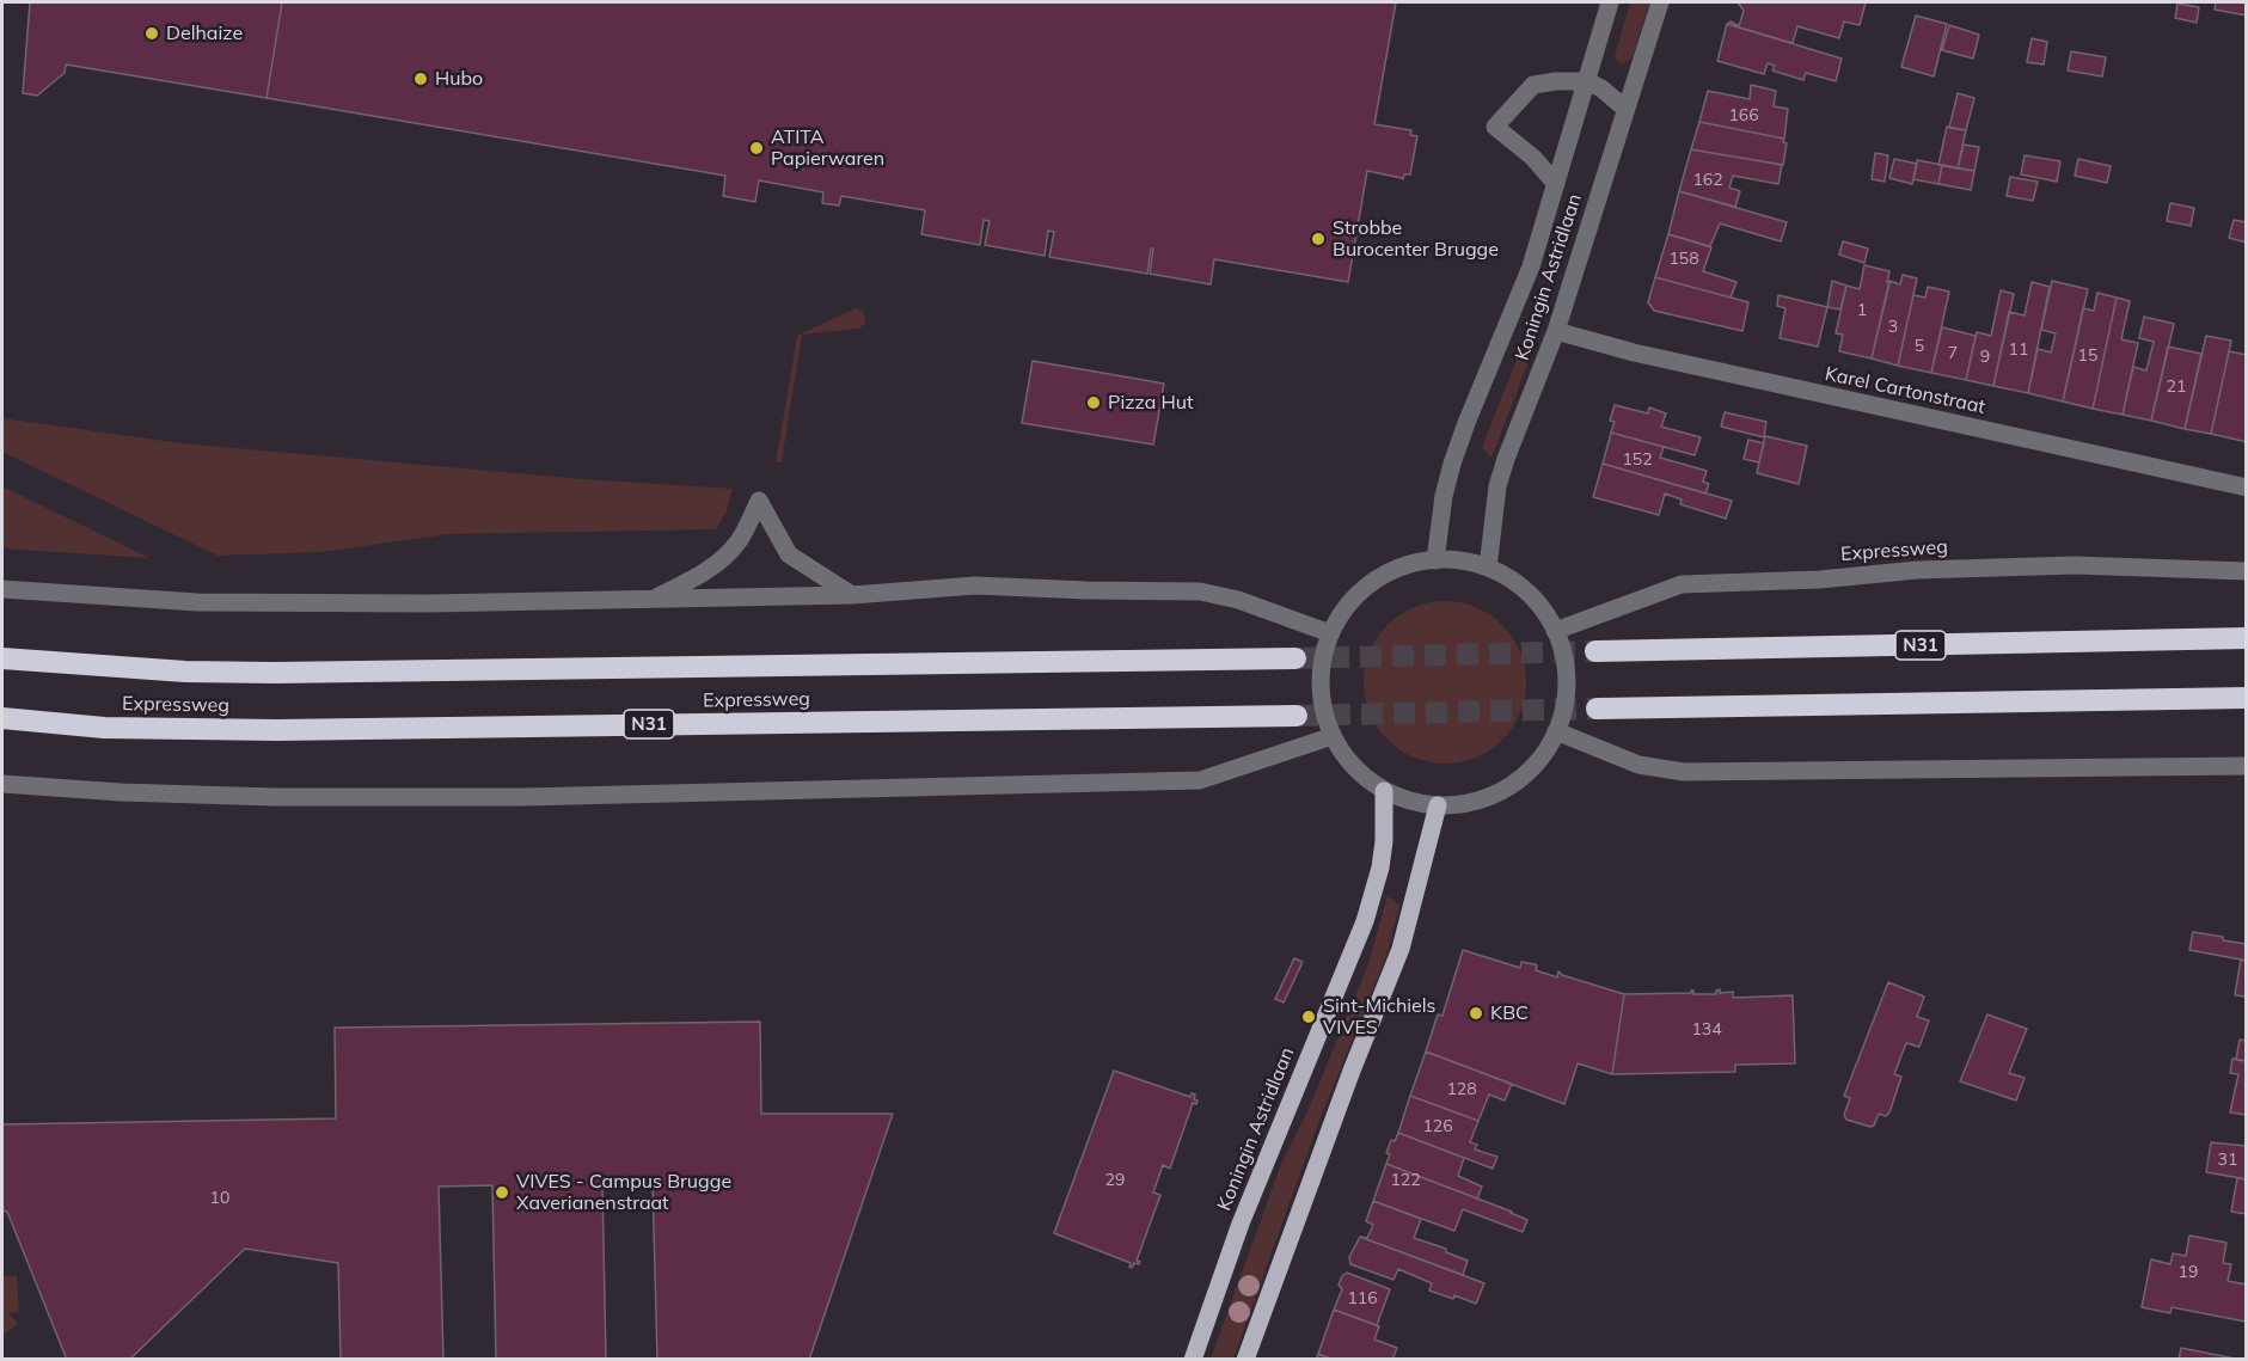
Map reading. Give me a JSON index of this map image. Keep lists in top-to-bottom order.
{
  "streets": {
    "highway": ["Expressweg", "N31"],
    "main road": ["Koningin Astridlaan"],
    "street": ["Karel Cartonstraat"]
  },
  "crossings": [
    ["Koningin Astridlaan", "Karel Cartonstraat"],
    ["Koningin Astridlaan", "Expressweg"]
  ],
  "places": [
    "Delhaize",
    "Hubo",
    "ATITA Papierwaren",
    "Strobbe Burocenter Brugge",
    "Pizza Hut",
    "KBC",
    "Sint-Michiels VIVES",
    "VIVES - Campus Brugge Xaverianenstraat"
  ],
  "house_numbers": [
    "166",
    "162",
    "158",
    "1",
    "3",
    "5",
    "11",
    "7",
    "15",
    "9",
    "21",
    "152",
    "134",
    "128",
    "126",
    "31",
    "29",
    "122",
    "10",
    "19",
    "116"
  ]
}
